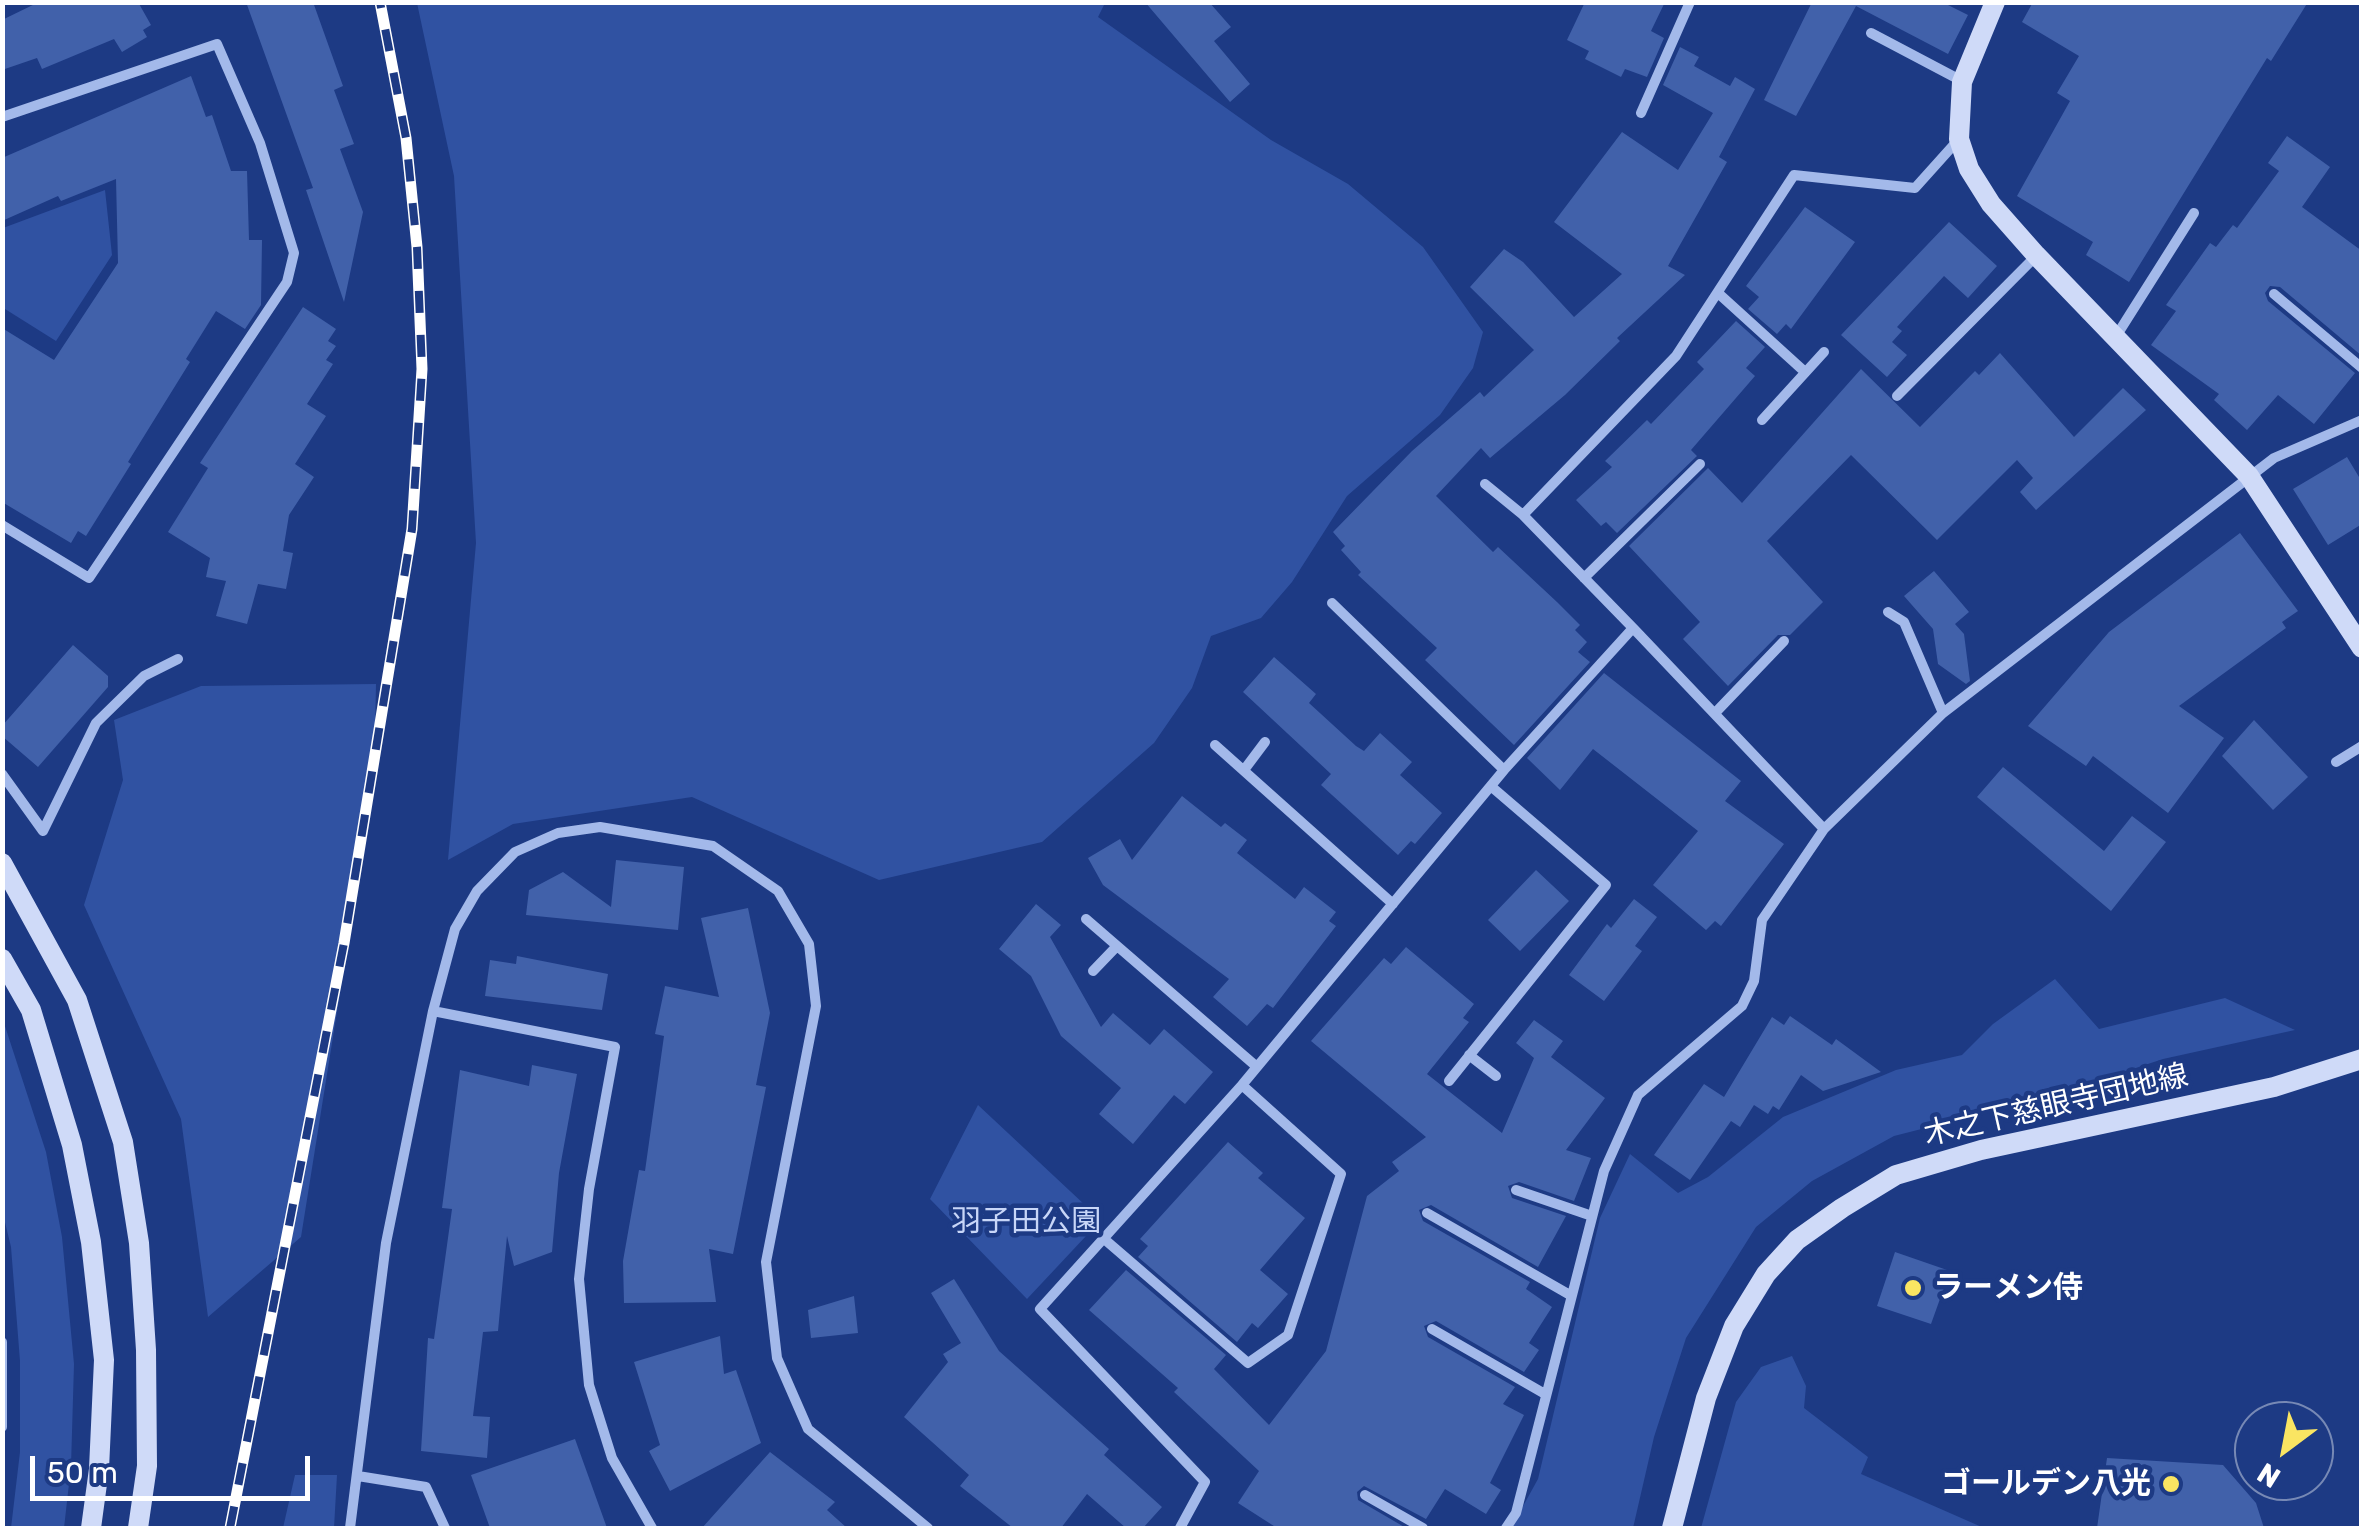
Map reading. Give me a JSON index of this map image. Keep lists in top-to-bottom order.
{
  "streets": {
    "street": ["木之下慈眼寺団地線"]
  },
  "parks": ["羽子田公園"],
  "places": ["ラーメン侍", "ゴールデン八光"],
  "scale_bar": "50 m",
  "north": "bottom left"
}
